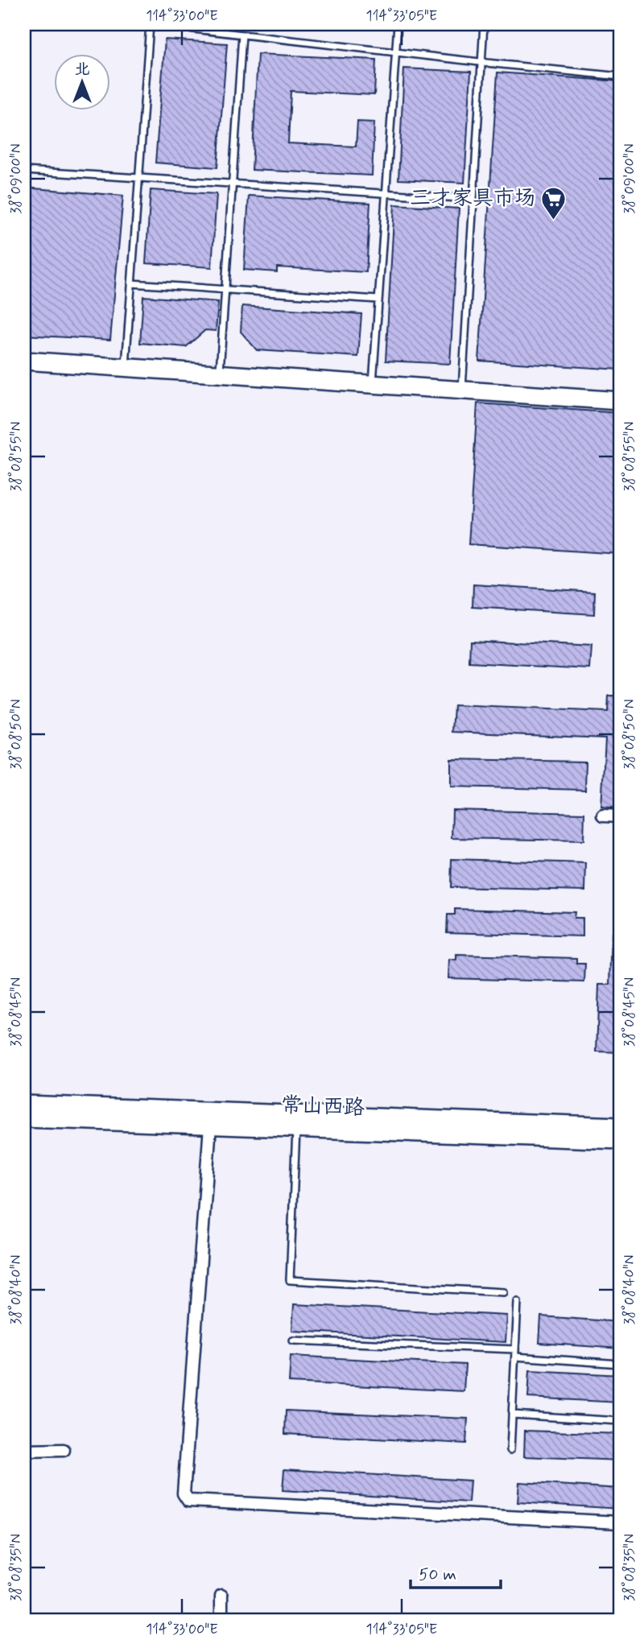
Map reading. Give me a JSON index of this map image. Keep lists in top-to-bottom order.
{
  "streets": {
    "main road": ["常山西路"]
  },
  "places": {
    "supermarket": ["三才家具市场"]
  },
  "scale_bar": "50 m",
  "north": "top",
  "coordinates": [
    "114°33'00\"E",
    "114°33'05\"E",
    "38°09'00\"N",
    "38°08'55\"N",
    "38°08'50\"N",
    "38°08'45\"N",
    "38°08'40\"N",
    "38°08'35\"N"
  ]
}
